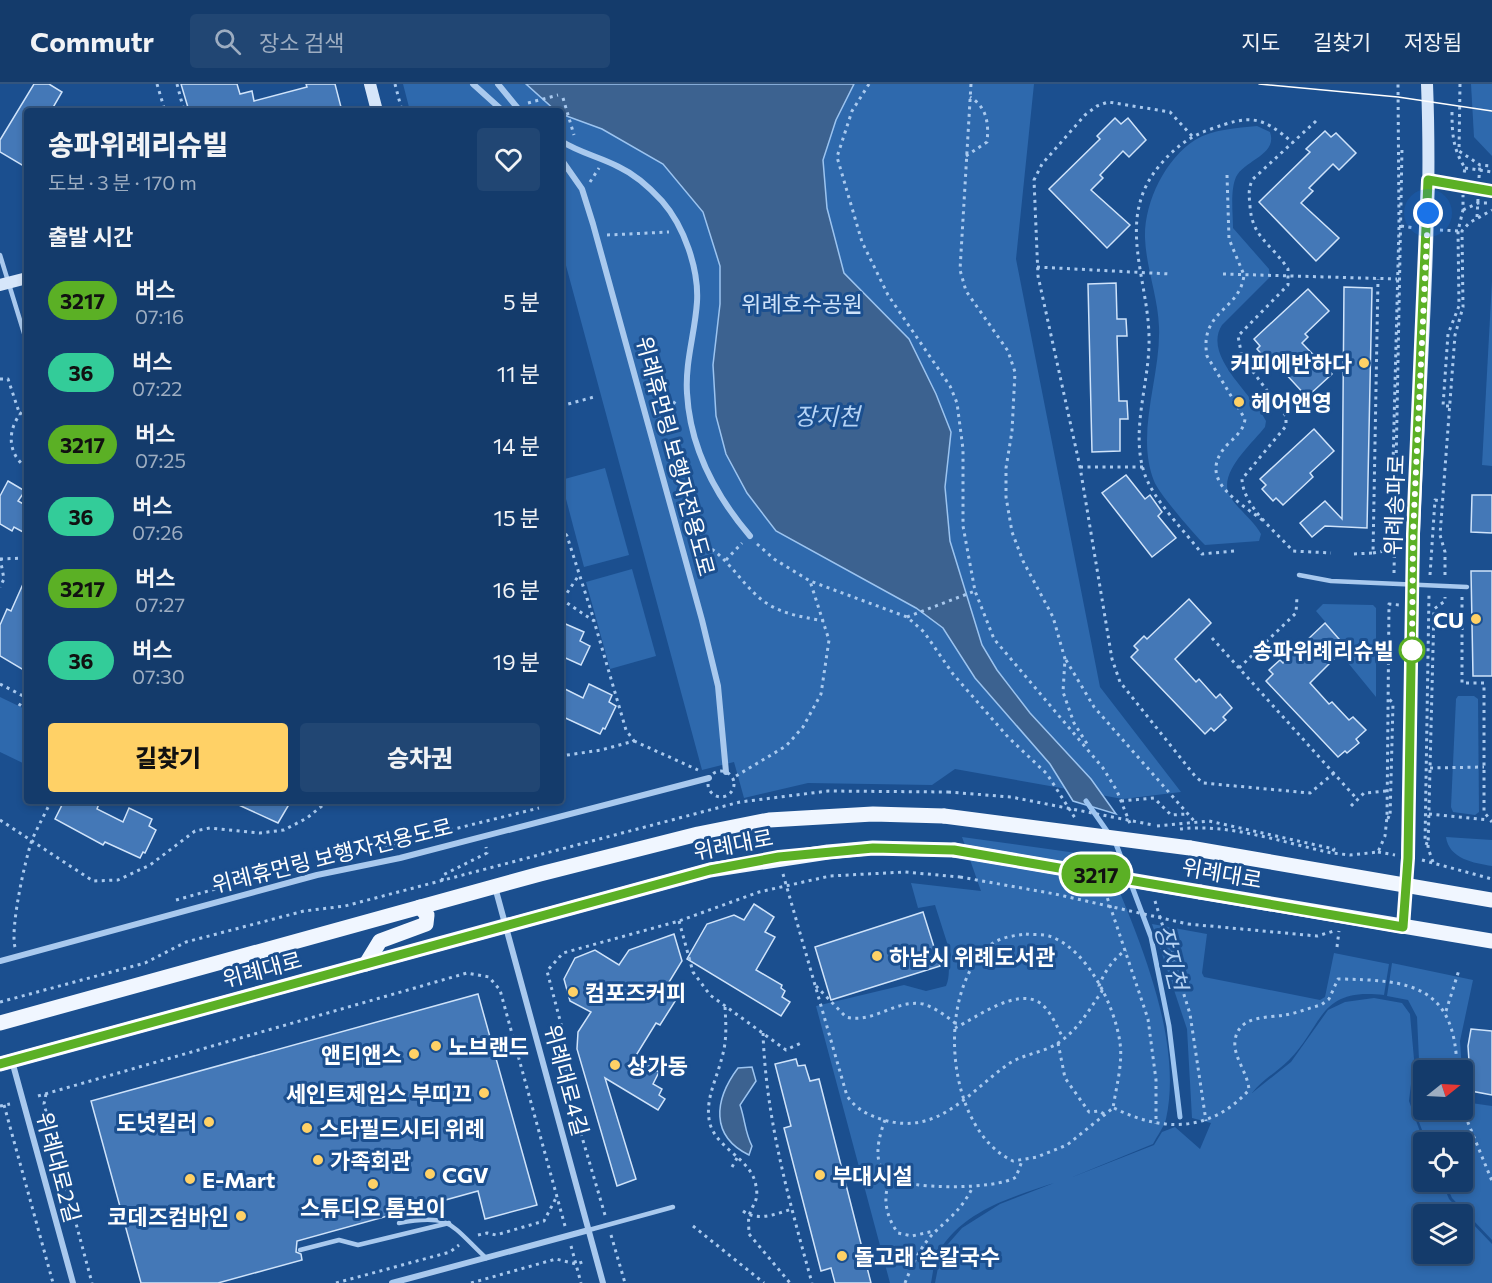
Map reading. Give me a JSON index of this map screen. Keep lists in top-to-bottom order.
{
  "streets": {
    "main road": ["위례송파로", "위례대로"],
    "street": ["위례휴먼링 보행자전용도로", "위례대로4길", "위례대로2길"]
  },
  "crossings": [
    ["위례송파로", "위례대로"],
    ["위례대로", "위례대로4길"],
    ["위례대로", "위례대로2길"]
  ],
  "water": ["장지천"],
  "parks": ["위례호수공원"],
  "places": [
    "커피에반하다",
    "헤어앤영",
    "CU",
    "송파위례리슈빌",
    "하남시 위례도서관",
    "컴포즈커피",
    "노브랜드",
    "앤티앤스",
    "상가동",
    "세인트제임스 부띠끄",
    "도넛킬러",
    "스타필드시티 위례",
    "가족회관",
    "CGV",
    "부대시설",
    "E-Mart",
    "스튜디오 톰보이",
    "코데즈컴바인",
    "돌고래 손칼국수"
  ],
  "lines": ["bus line 3217"],
  "north": "right",
  "page": {
    "header": "Commutr",
    "search": "장소 검색",
    "nav": ["지도", "길찾기", "저장됨"],
    "on_map": "3217",
    "heading": [
      ["송파위례리슈빌", "도보 · 3 분 · 170 m"],
      "출발 시간"
    ],
    "list": [
      {
        "mark": "3217",
        "name": "버스",
        "note": "07:16",
        "value": "5 분"
      },
      {
        "mark": "36",
        "name": "버스",
        "note": "07:22",
        "value": "11 분"
      },
      {
        "mark": "3217",
        "name": "버스",
        "note": "07:25",
        "value": "14 분"
      },
      {
        "mark": "36",
        "name": "버스",
        "note": "07:26",
        "value": "15 분"
      },
      {
        "mark": "3217",
        "name": "버스",
        "note": "07:27",
        "value": "16 분"
      },
      {
        "mark": "36",
        "name": "버스",
        "note": "07:30",
        "value": "19 분"
      }
    ],
    "buttons": ["길찾기", "승차권"]
  }
}
